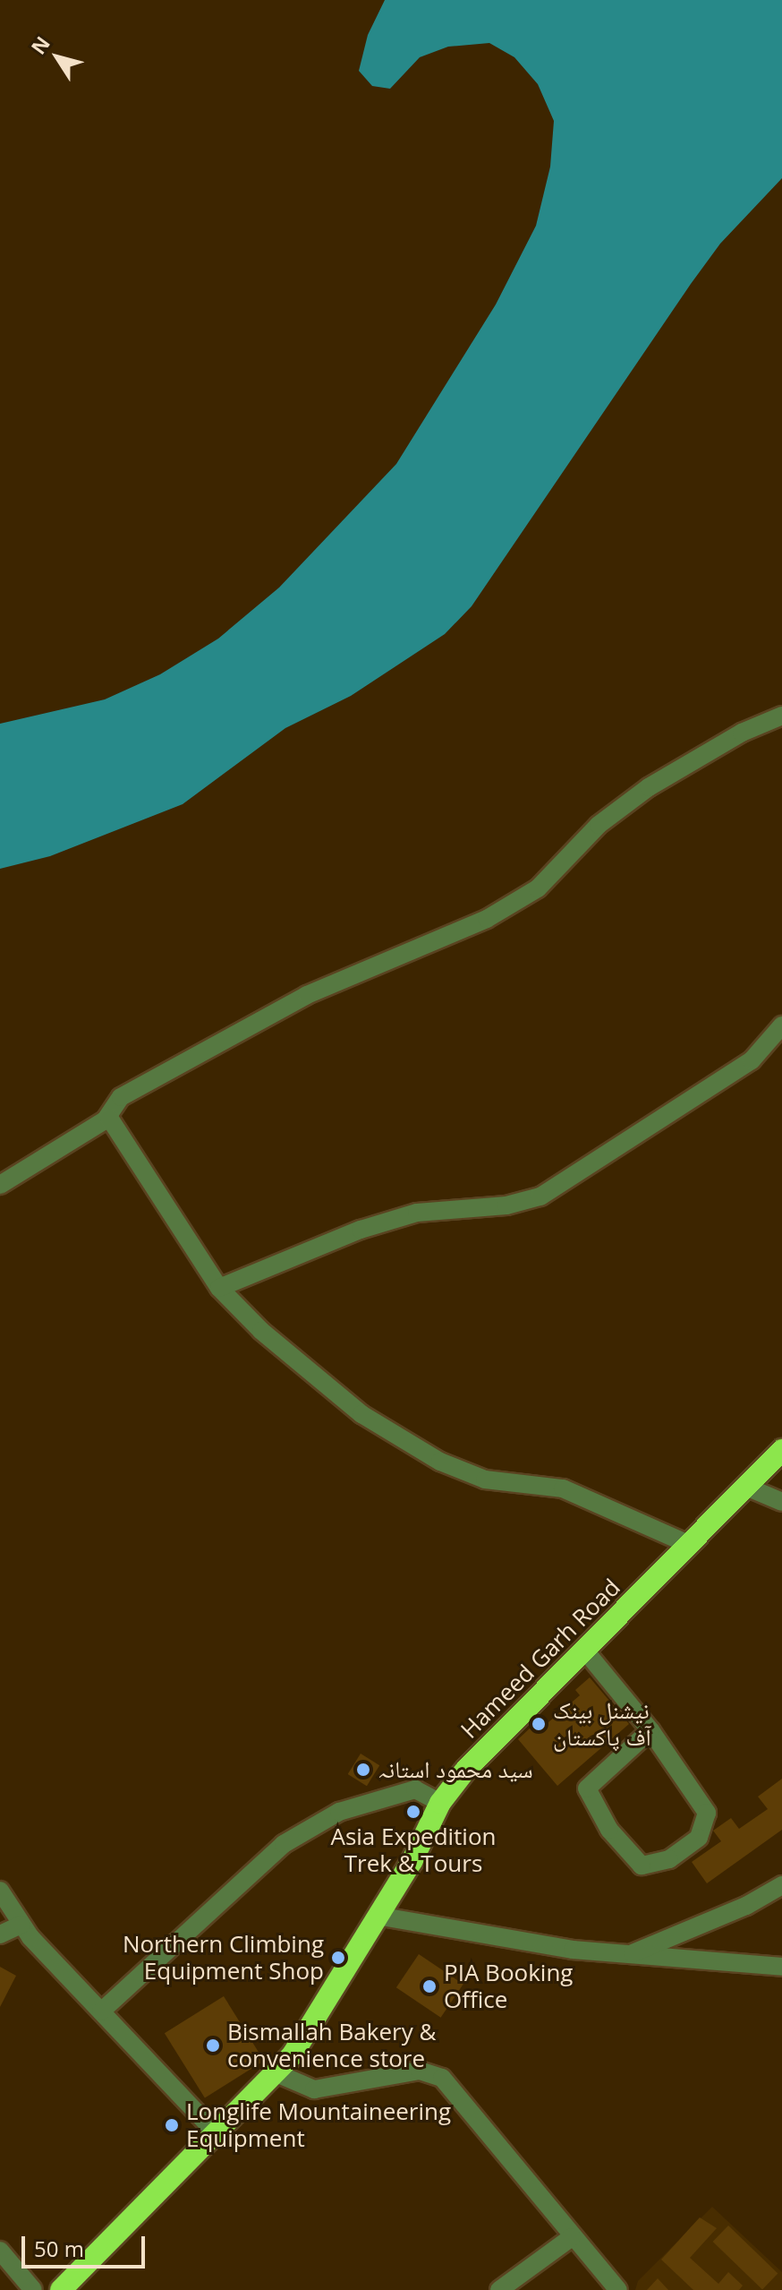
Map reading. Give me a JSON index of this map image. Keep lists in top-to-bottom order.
{
  "streets": {
    "highway": ["Hameed Garh Road"]
  },
  "places": [
    "نیشنل بینک آف پاکستان",
    "سید محمود استانہ",
    "Asia Expedition Trek & Tours",
    "Northern Climbing Equipment Shop",
    "PIA Booking Office",
    "Bismallah Bakery & convenience store",
    "Longlife Mountaineering Equipment"
  ],
  "scale_bar": "50 m",
  "north": "top left"
}
